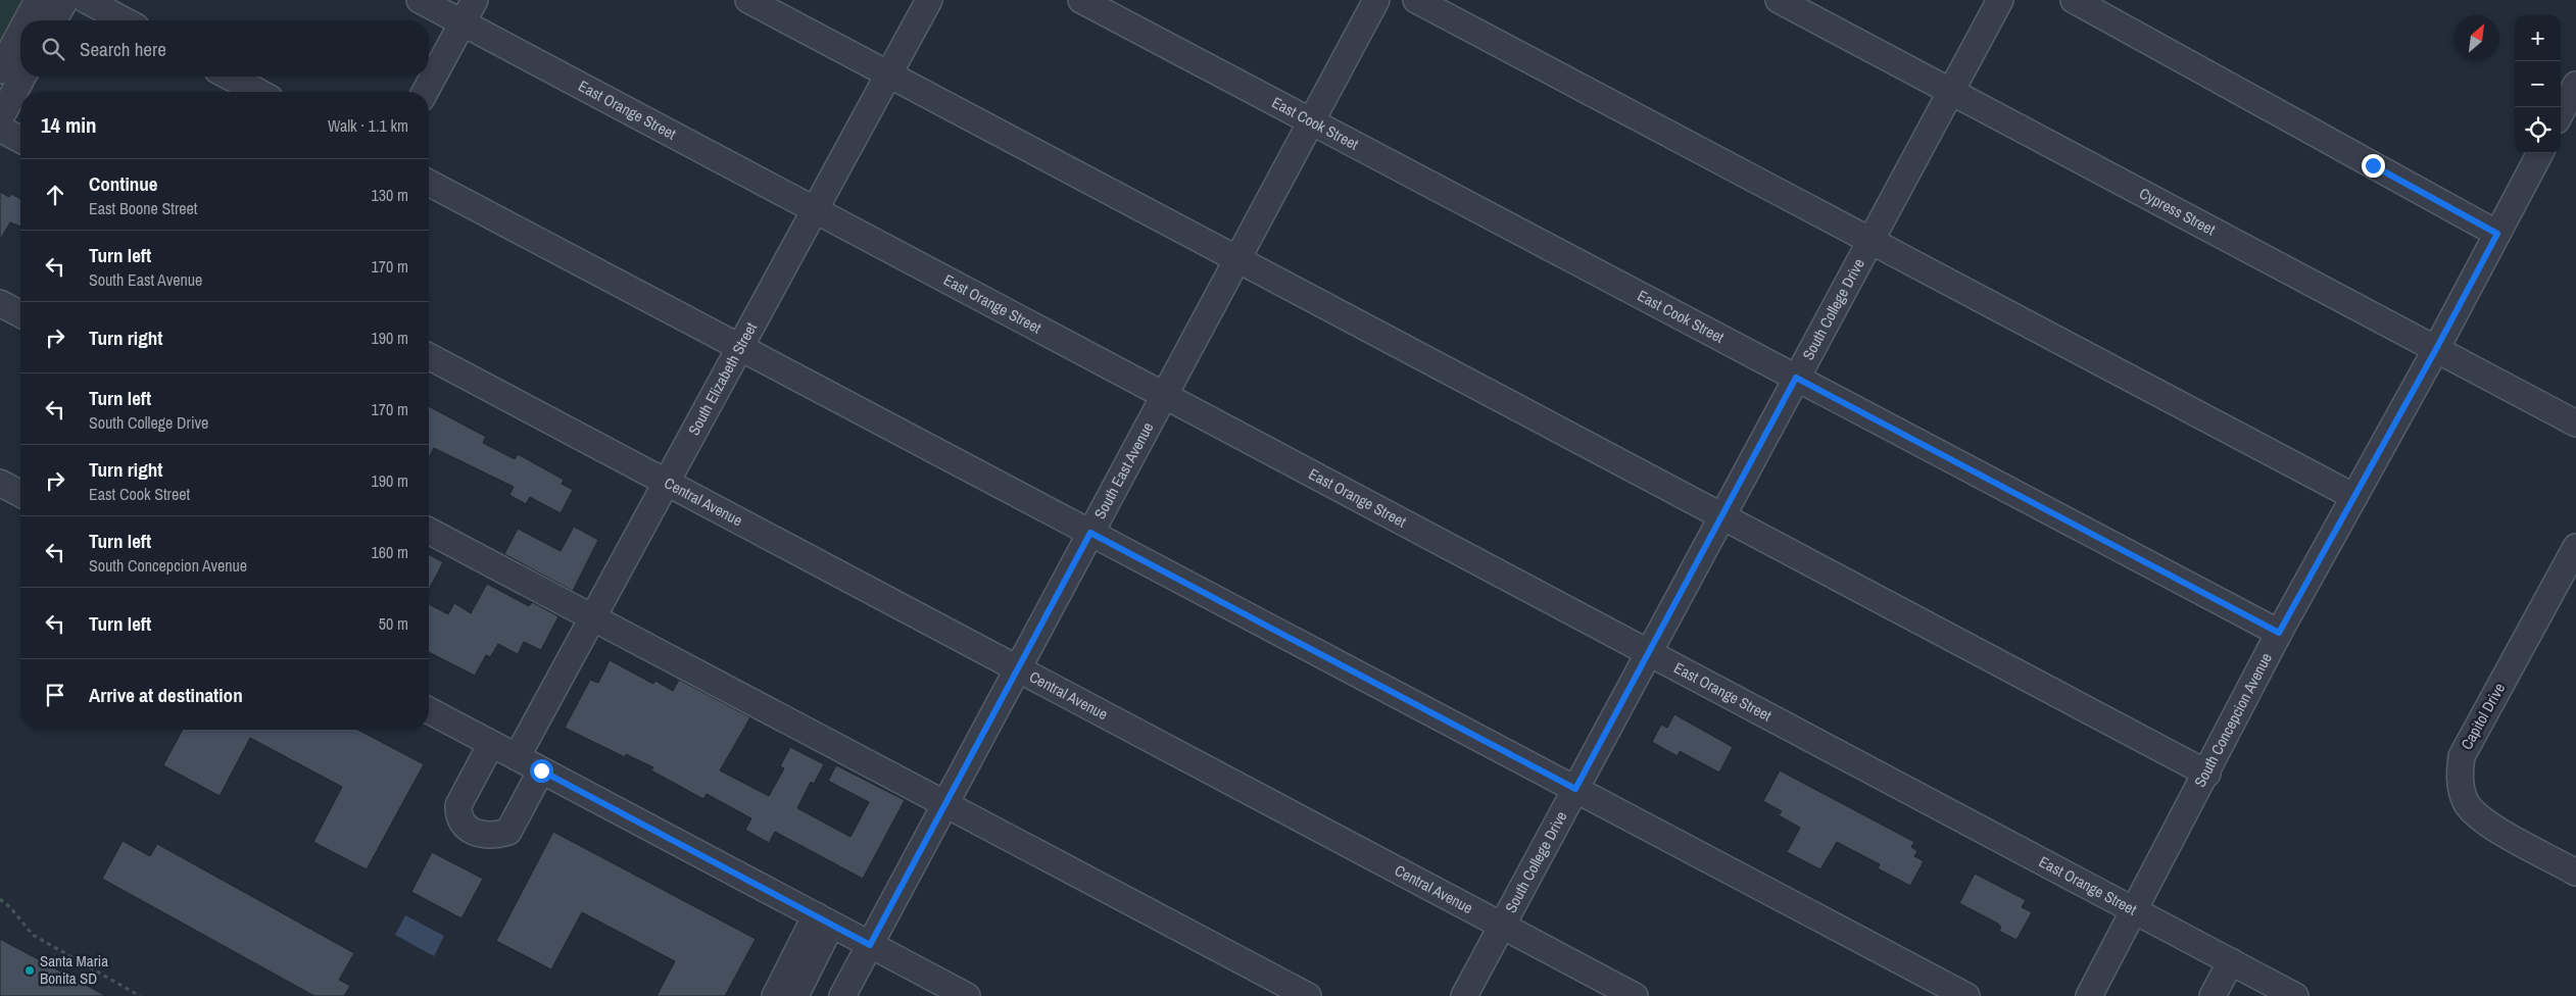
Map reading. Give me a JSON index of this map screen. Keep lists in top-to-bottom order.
{
  "streets": {
    "street": [
      "East Orange Street",
      "East Cook Street",
      "Cypress Street",
      "South College Drive",
      "South Elizabeth Street",
      "South East Avenue",
      "Central Avenue",
      "Capitol Drive",
      "South Concepcion Avenue"
    ]
  },
  "crossings": [
    ["East Orange Street", "South College Drive"],
    ["East Orange Street", "South Elizabeth Street"],
    ["East Orange Street", "South East Avenue"],
    ["East Orange Street", "South Concepcion Avenue"],
    ["East Cook Street", "South College Drive"],
    ["East Cook Street", "South East Avenue"],
    ["East Cook Street", "South Concepcion Avenue"],
    ["Cypress Street", "South College Drive"],
    ["Cypress Street", "South Concepcion Avenue"],
    ["South College Drive", "Central Avenue"],
    ["South Elizabeth Street", "Central Avenue"],
    ["South East Avenue", "Central Avenue"]
  ],
  "places": ["Santa Maria Bonita SD"],
  "north": "top right",
  "page": {
    "map_buttons": ["+", "−"],
    "search": "Search here",
    "heading": ["14 min", "Walk · 1.1 km"],
    "list": [
      ["Continue", "East Boone Street", "130 m"],
      ["Turn left", "South East Avenue", "170 m"],
      ["Turn right", "190 m"],
      ["Turn left", "South College Drive", "170 m"],
      ["Turn right", "East Cook Street", "190 m"],
      ["Turn left", "South Concepcion Avenue", "160 m"],
      ["Turn left", "50 m"],
      "Arrive at destination"
    ]
  }
}
